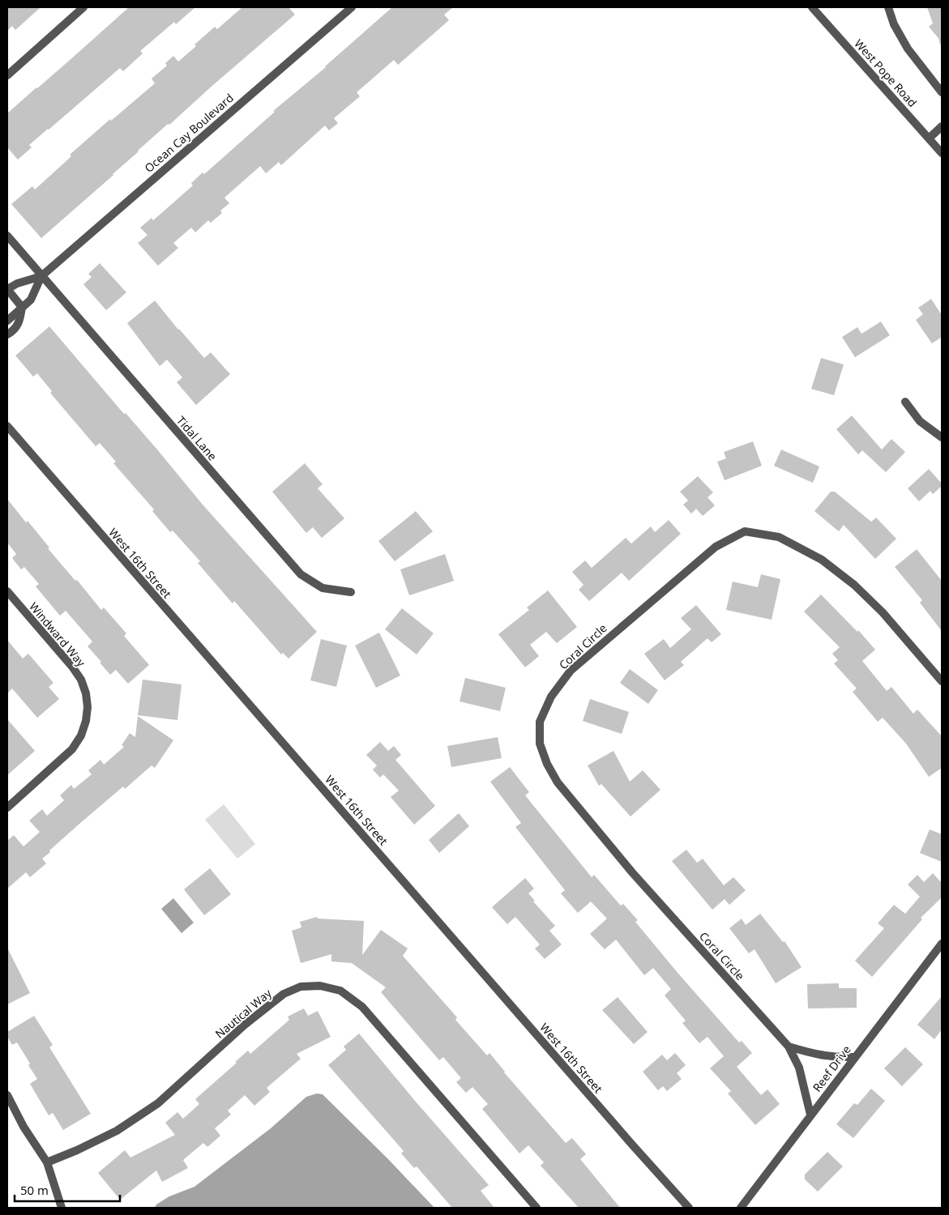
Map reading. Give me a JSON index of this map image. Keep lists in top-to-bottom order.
{
  "streets": {
    "street": [
      "West Pope Road",
      "Ocean Cay Boulevard",
      "Tidal Lane",
      "West 16th Street",
      "Windward Way",
      "Coral Circle",
      "Nautical Way",
      "Reef Drive"
    ]
  },
  "crossings": [
    ["Ocean Cay Boulevard", "Tidal Lane"],
    ["Coral Circle", "Reef Drive"]
  ],
  "scale_bar": "50 m"
}
